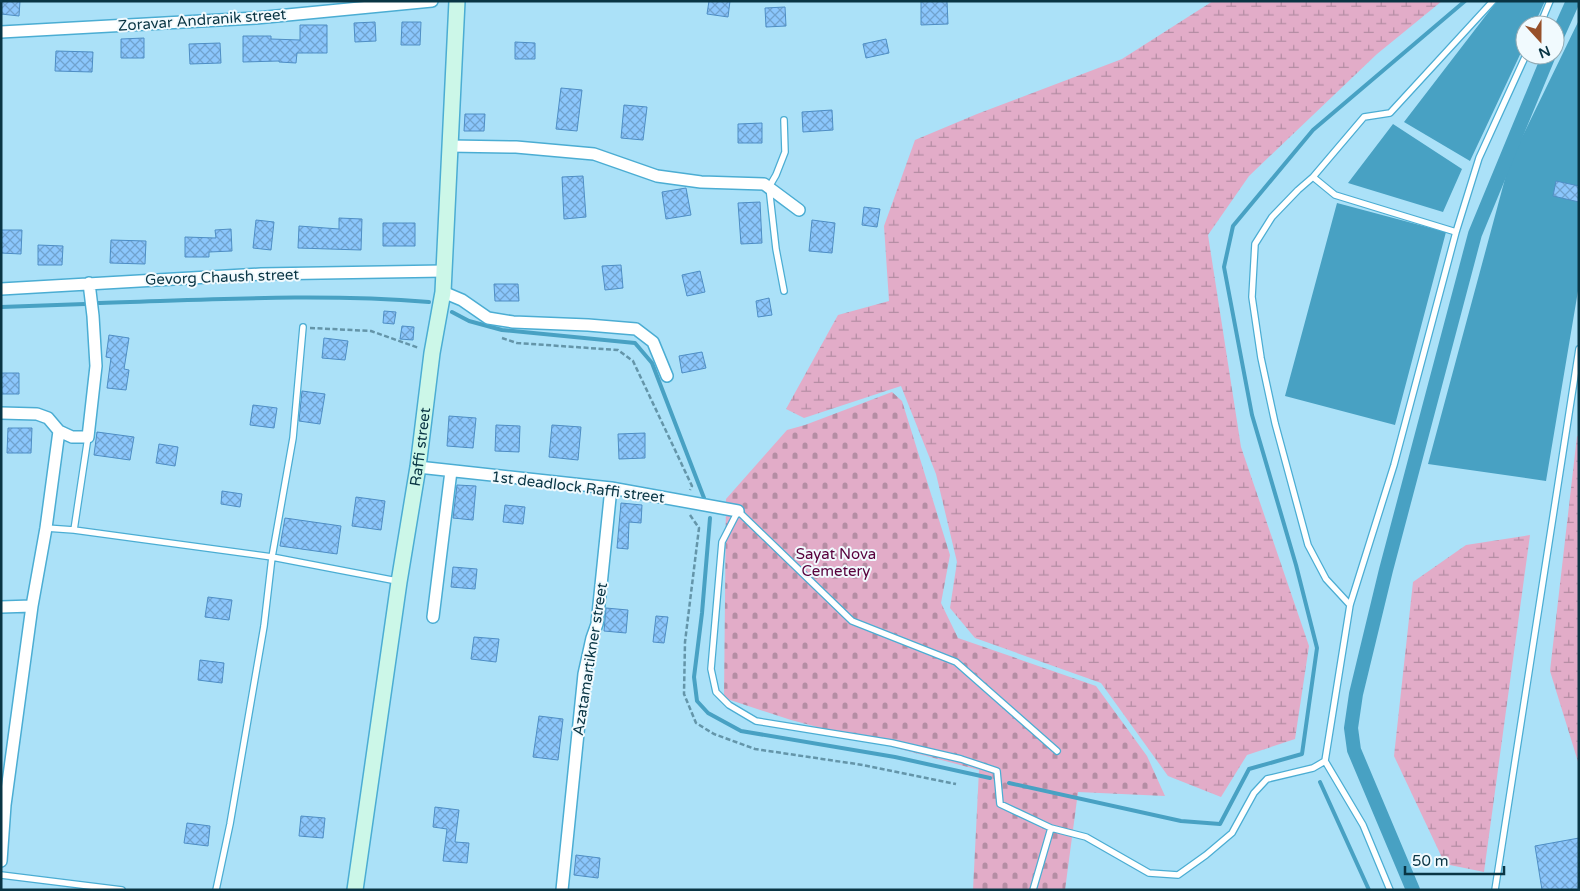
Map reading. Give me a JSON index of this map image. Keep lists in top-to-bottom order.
{
  "streets": {
    "main road": ["Raffi street"],
    "street": [
      "Zoravar Andranik street",
      "Gevorg Chaush street",
      "1st deadlock Raffi street",
      "Azatamartikner street"
    ]
  },
  "crossings": [
    ["Gevorg Chaush street", "Raffi street"],
    ["Raffi street", "1st deadlock Raffi street"],
    ["1st deadlock Raffi street", "Azatamartikner street"]
  ],
  "parks": ["Sayat Nova Cemetery"],
  "scale_bar": "50 m",
  "north": "bottom"
}
